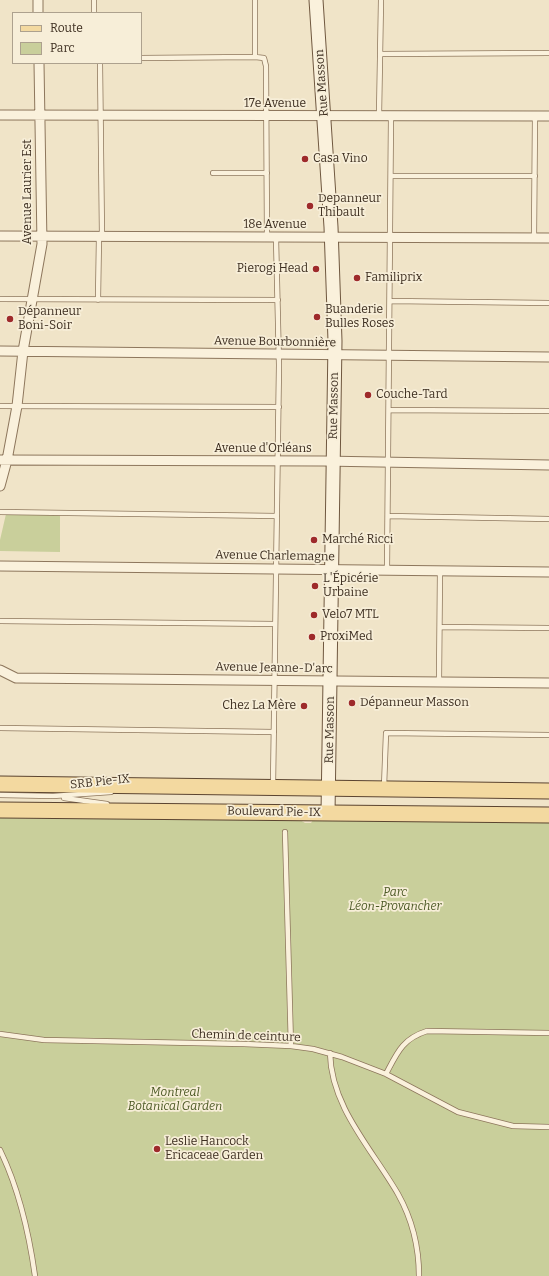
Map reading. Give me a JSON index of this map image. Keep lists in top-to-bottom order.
{
  "streets": {
    "main road": ["Boulevard Pie-IX"],
    "street": [
      "Rue Masson",
      "17e Avenue",
      "Avenue Laurier Est",
      "18e Avenue",
      "Avenue Bourbonnière",
      "Avenue d'Orléans",
      "Avenue Charlemagne",
      "Avenue Jeanne-D'arc"
    ],
    "lane": ["SRB Pie-IX", "Chemin de ceinture"]
  },
  "crossings": [
    ["Rue Masson", "17e Avenue"],
    ["Rue Masson", "18e Avenue"],
    ["Rue Masson", "Avenue Bourbonnière"],
    ["Rue Masson", "Avenue d'Orléans"],
    ["Rue Masson", "Avenue Charlemagne"],
    ["Rue Masson", "Avenue Jeanne-D'arc"],
    ["Rue Masson", "Boulevard Pie-IX"],
    ["17e Avenue", "Avenue Laurier Est"],
    ["Avenue Laurier Est", "18e Avenue"],
    ["Avenue Laurier Est", "Avenue Bourbonnière"],
    ["Avenue Laurier Est", "Avenue d'Orléans"],
    ["SRB Pie-IX", "Boulevard Pie-IX"]
  ],
  "parks": ["Parc Léon-Provancher", "Montreal Botanical Garden"],
  "places": [
    "Casa Vino",
    "Depanneur Thibault",
    "Pierogi Head",
    "Familiprix",
    "Buanderie Bulles Roses",
    "Dépanneur Boni-Soir",
    "Couche-Tard",
    "Marché Ricci",
    "L'Épicérie Urbaine",
    "Velo7 MTL",
    "ProxiMed",
    "Dépanneur Masson",
    "Chez La Mère",
    "Leslie Hancock Ericaceae Garden"
  ],
  "legend": ["Route", "Parc"]
}
